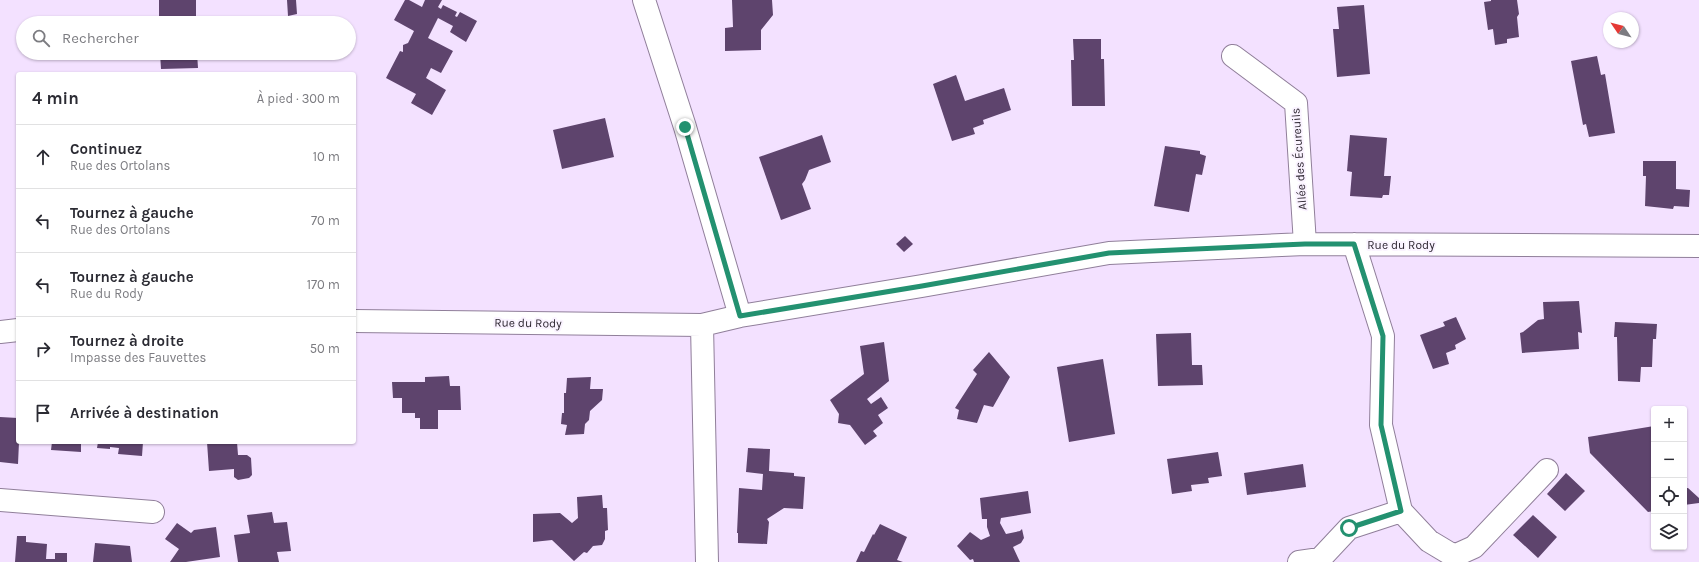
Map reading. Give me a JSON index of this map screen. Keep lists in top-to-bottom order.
{
  "streets": {
    "street": ["Allée des Écureuils", "Rue du Rody"]
  },
  "crossings": [
    ["Allée des Écureuils", "Rue du Rody"]
  ],
  "north": "top left",
  "page": {
    "search": "Rechercher",
    "heading": ["4 min", "À pied · 300 m"],
    "list": [
      ["Continuez", "Rue des Ortolans", "10 m"],
      ["Tournez à gauche", "Rue des Ortolans", "70 m"],
      ["Tournez à gauche", "Rue du Rody", "170 m"],
      ["Tournez à droite", "Impasse des Fauvettes", "50 m"],
      "Arrivée à destination"
    ],
    "map_buttons": ["+", "−"]
  }
}
